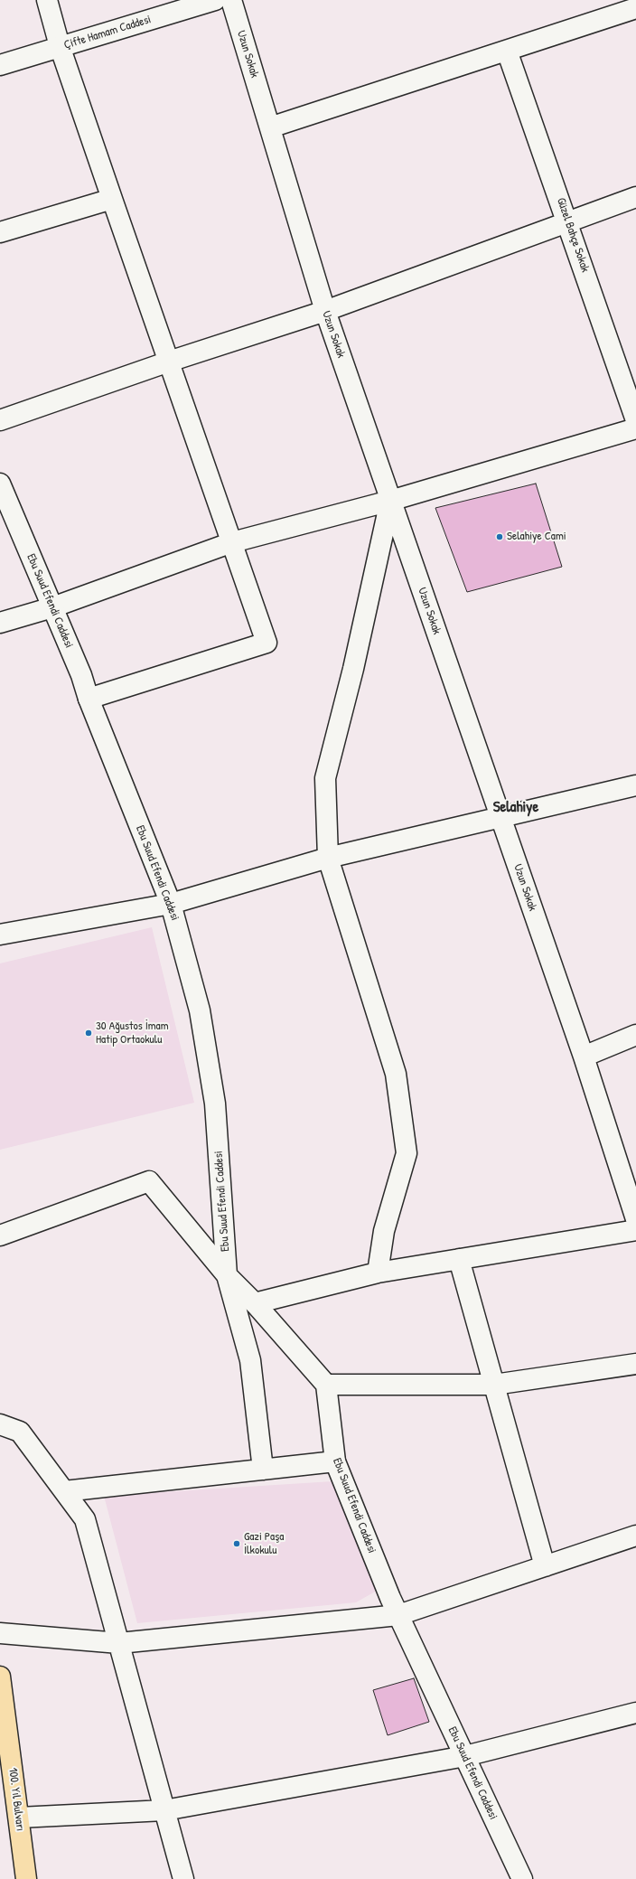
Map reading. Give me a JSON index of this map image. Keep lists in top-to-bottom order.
{
  "streets": {
    "main road": ["100. Yıl Bulvarı"],
    "street": [
      "Çifte Hamam Caddesi",
      "Uzun Sokak",
      "Güzel Bahçe Sokak",
      "Ebu Suud Efendi Caddesi"
    ]
  },
  "districts": ["Selahiye"],
  "places": ["Selahiye Cami", "30 Ağustos İmam Hatip Ortaokulu", "Gazi Paşa İlkokulu"]
}
